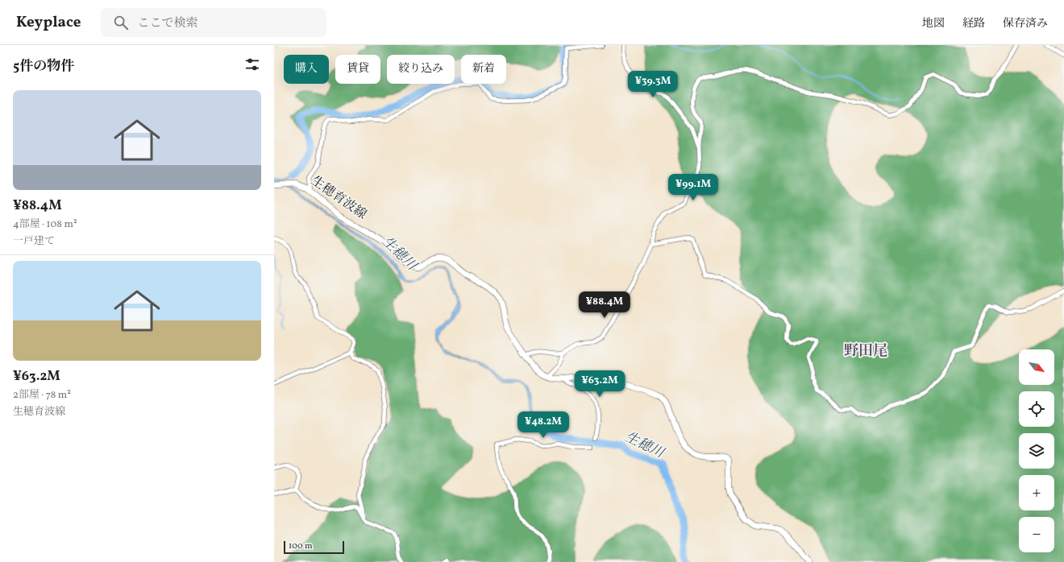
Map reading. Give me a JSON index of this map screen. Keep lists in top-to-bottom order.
{
  "streets": {
    "main road": ["生穂育波線"]
  },
  "districts": ["野田尾"],
  "water": ["生穂川"],
  "scale_bar": "100 m",
  "north": "bottom right",
  "page": {
    "header": "Keyplace",
    "search": "ここで検索",
    "nav": ["地図", "経路", "保存済み"],
    "heading": "5件の物件",
    "chip": [
      "購入",
      "賃貸",
      "絞り込み",
      "新着"
    ],
    "price": [
      "¥39.3M",
      "¥99.1M",
      "¥88.4M",
      "¥63.2M",
      "¥48.2M"
    ],
    "list": [
      {
        "name": "¥88.4M",
        "note": "4部屋 · 108 m² · 一戸建て"
      },
      {
        "name": "¥63.2M",
        "note": "2部屋 · 78 m² · 生穂育波線"
      }
    ],
    "map_buttons": ["+", "−"],
    "scale": "100 m"
  }
}
